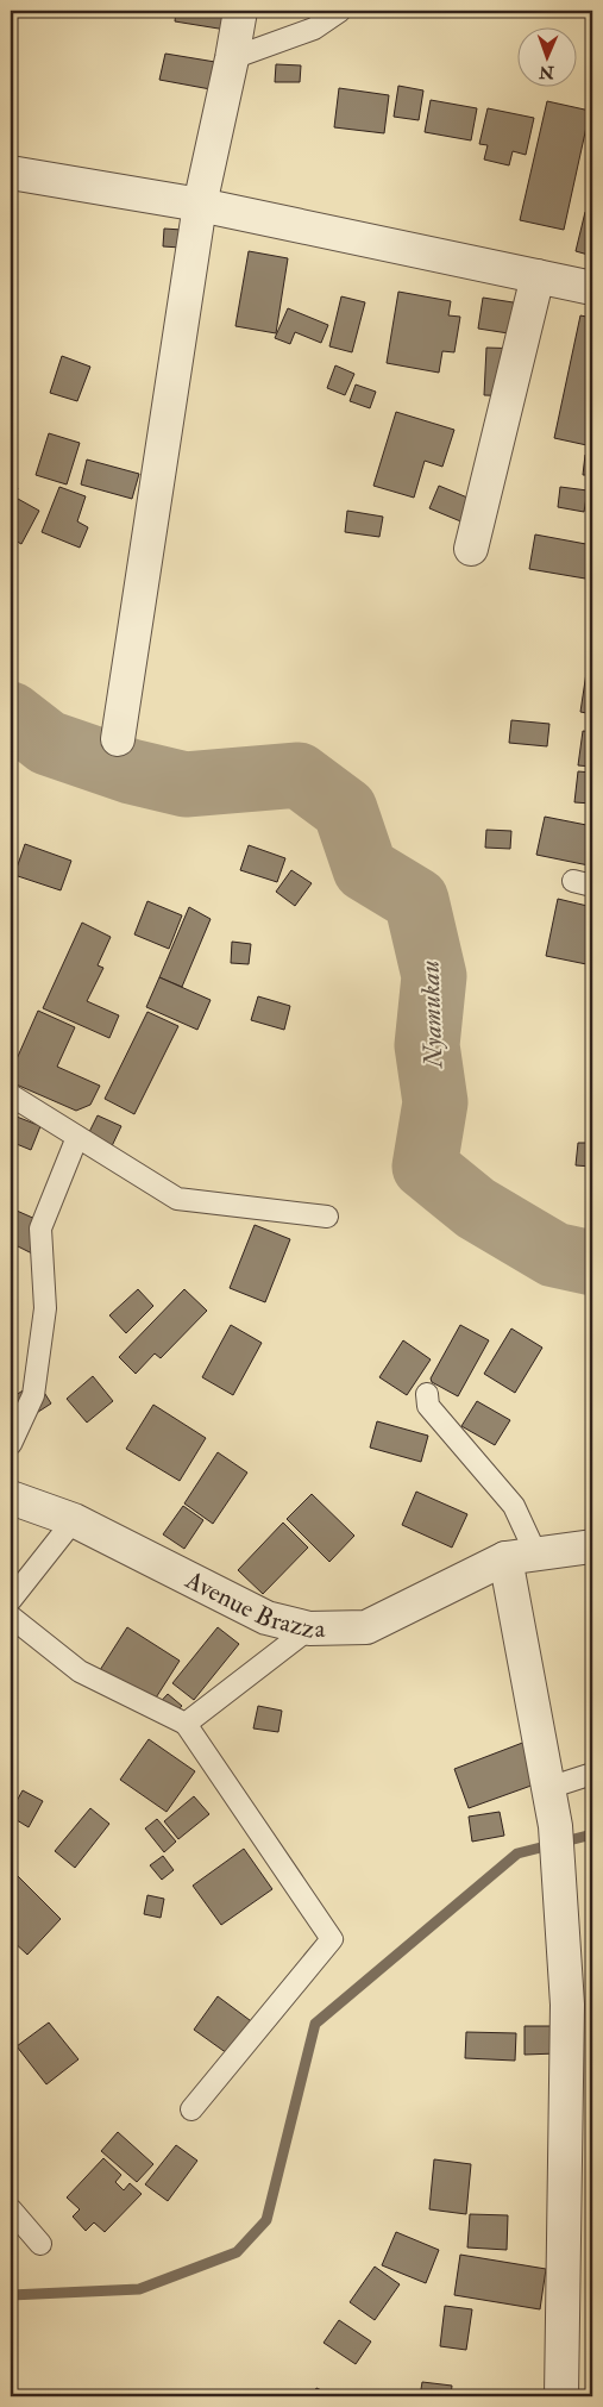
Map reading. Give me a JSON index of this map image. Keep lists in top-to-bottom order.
{
  "streets": {
    "street": ["Avenue Brazza"]
  },
  "water": ["Nyamukau"],
  "north": "bottom"
}
